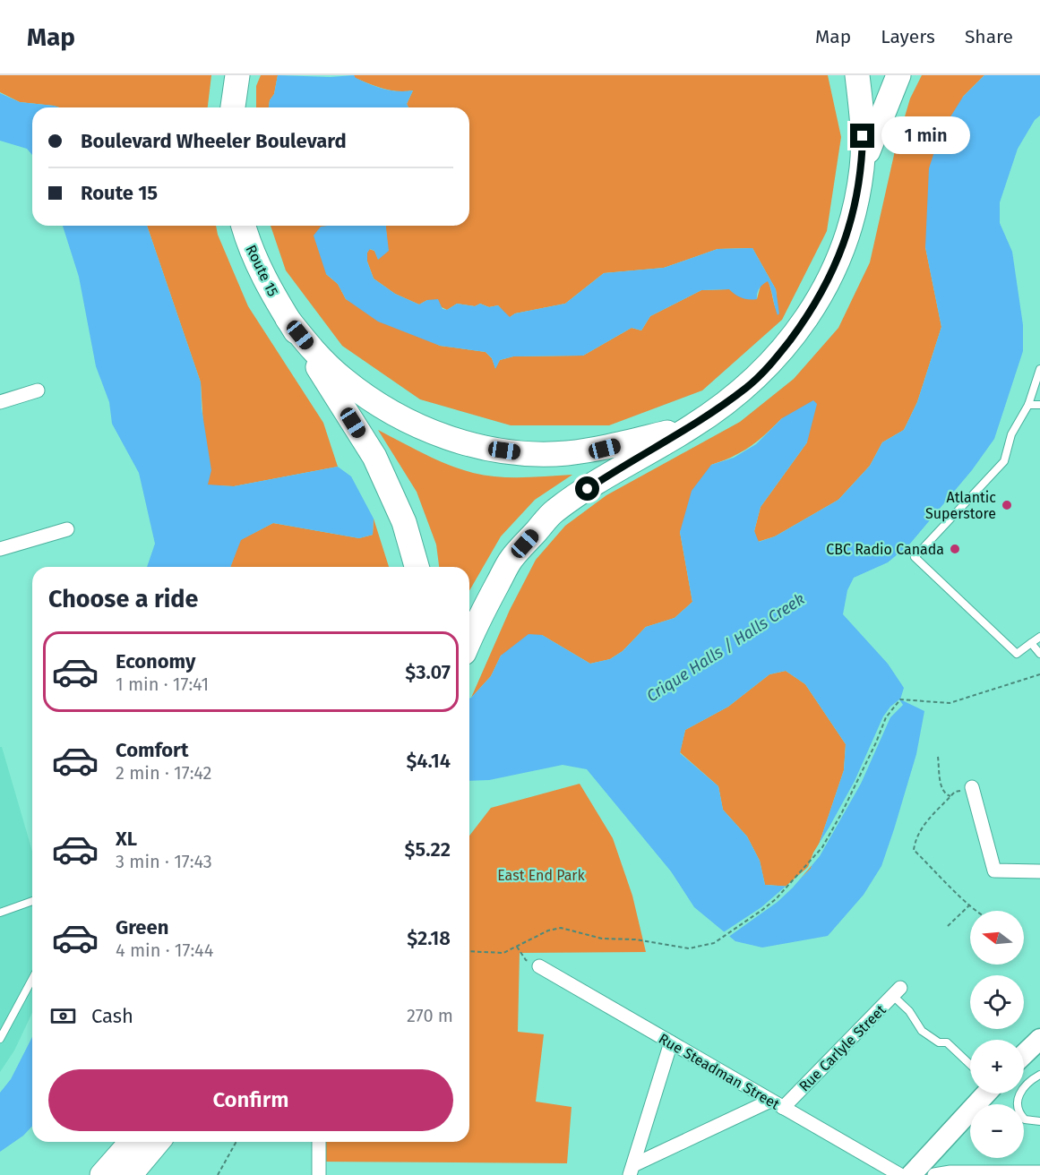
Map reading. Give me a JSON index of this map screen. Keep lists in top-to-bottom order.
{
  "streets": {
    "highway": ["Route 15"],
    "street": ["Rue Carlyle Street", "Rue Steadman Street"]
  },
  "crossings": [
    ["Rue Carlyle Street", "Rue Steadman Street"]
  ],
  "water": ["Crique Halls / Halls Creek"],
  "parks": ["East End Park"],
  "places": ["Atlantic Superstore", "CBC Radio Canada"],
  "north": "left",
  "page": {
    "header": "Map",
    "nav": ["Map", "Layers", "Share"],
    "banner": ["Boulevard Wheeler Boulevard", "Route 15"],
    "bubble": "1 min",
    "heading": "Choose a ride",
    "list": [
      {
        "name": "Economy",
        "note": "1 min · 17:41",
        "value": "$3.07"
      },
      {
        "name": "Comfort",
        "note": "2 min · 17:42",
        "value": "$4.14"
      },
      {
        "name": "XL",
        "note": "3 min · 17:43",
        "value": "$5.22"
      },
      {
        "name": "Green",
        "note": "4 min · 17:44",
        "value": "$2.18"
      }
    ],
    "map_buttons": ["+", "−"],
    "pay": ["Cash", "270 m"],
    "buttons": "Confirm"
  }
}
